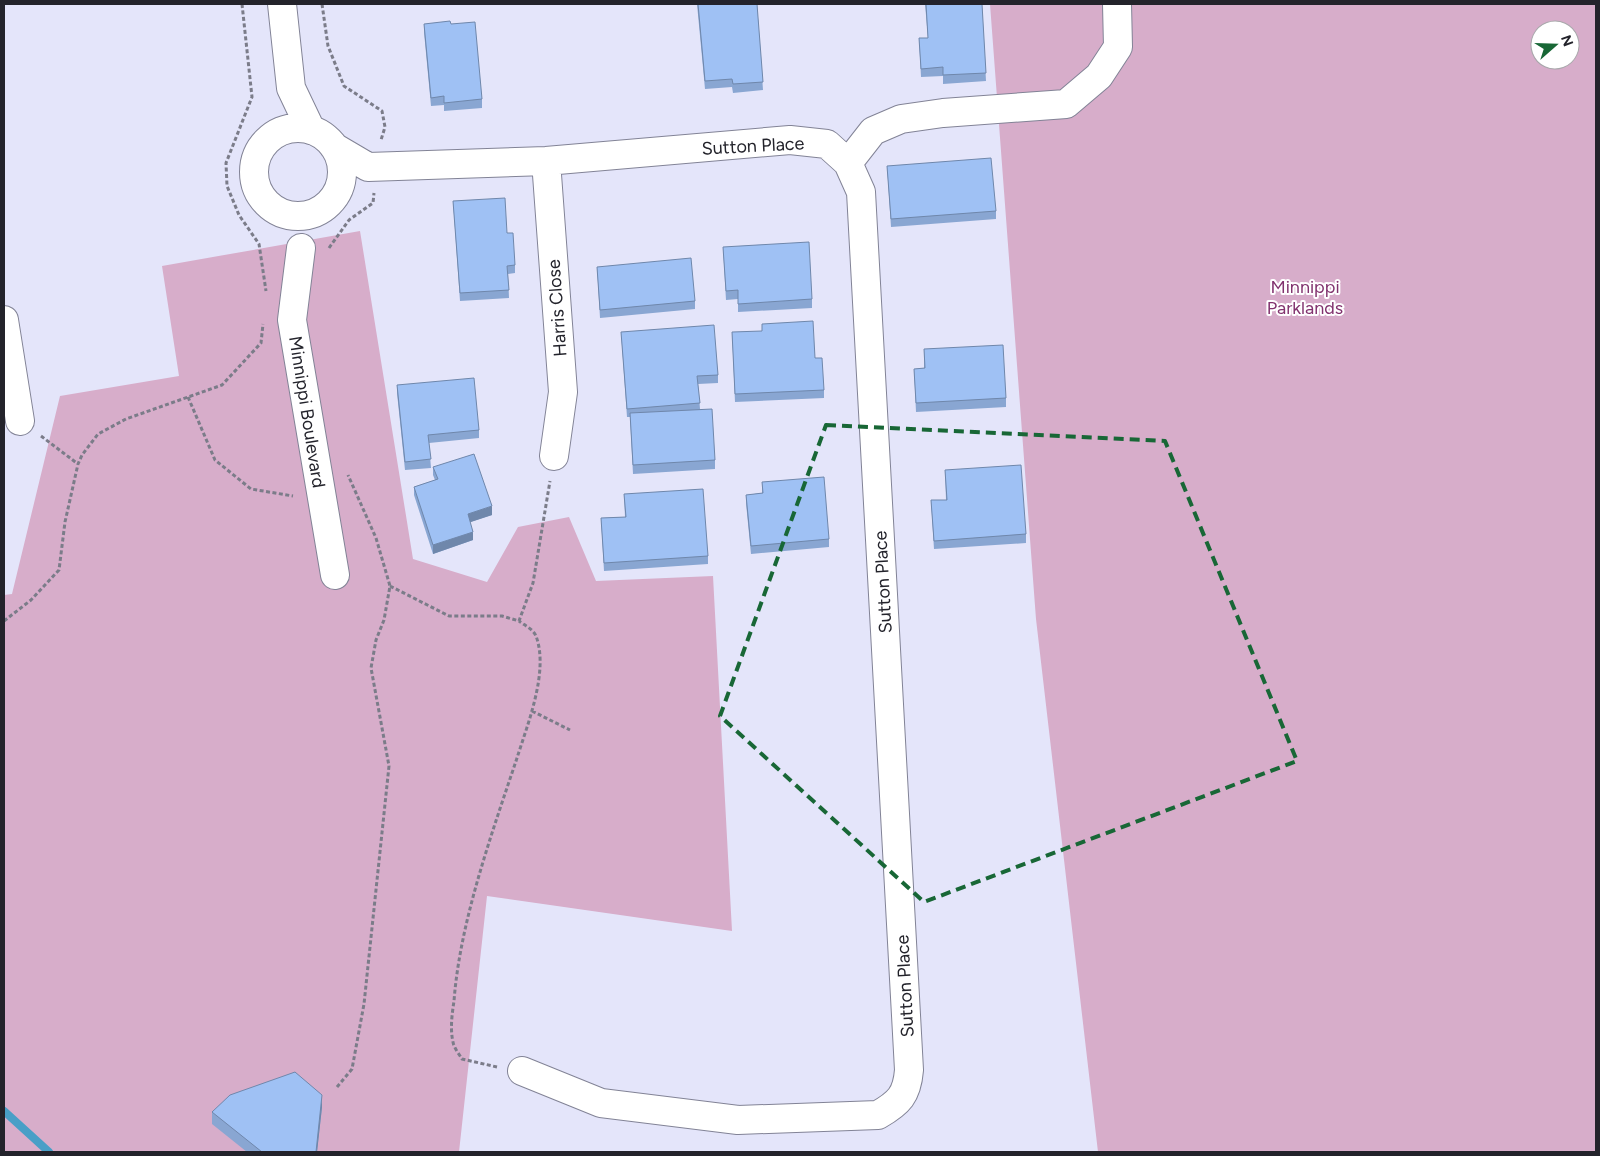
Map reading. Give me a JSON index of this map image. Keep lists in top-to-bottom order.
{
  "streets": {
    "street": ["Sutton Place", "Harris Close", "Minnippi Boulevard"]
  },
  "crossings": [
    ["Sutton Place", "Harris Close"]
  ],
  "parks": ["Minnippi Parklands"],
  "north": "right"
}
